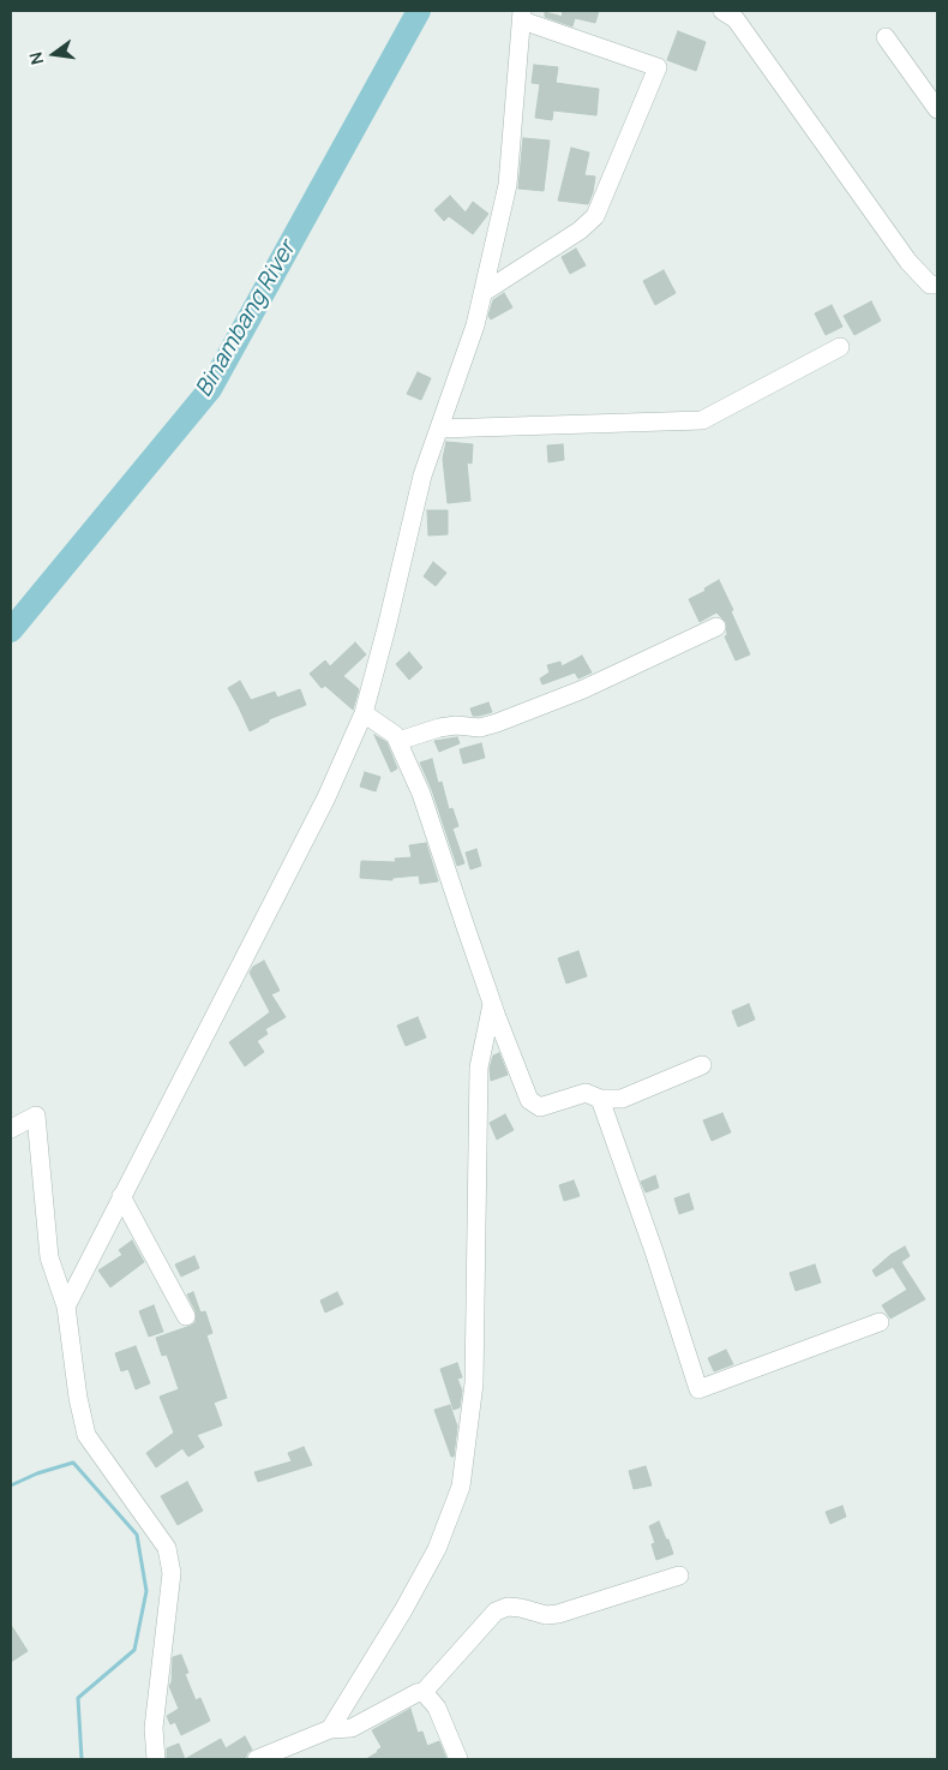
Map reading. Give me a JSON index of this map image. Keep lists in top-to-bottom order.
{
  "water": ["Binambang River"],
  "north": "left"
}
